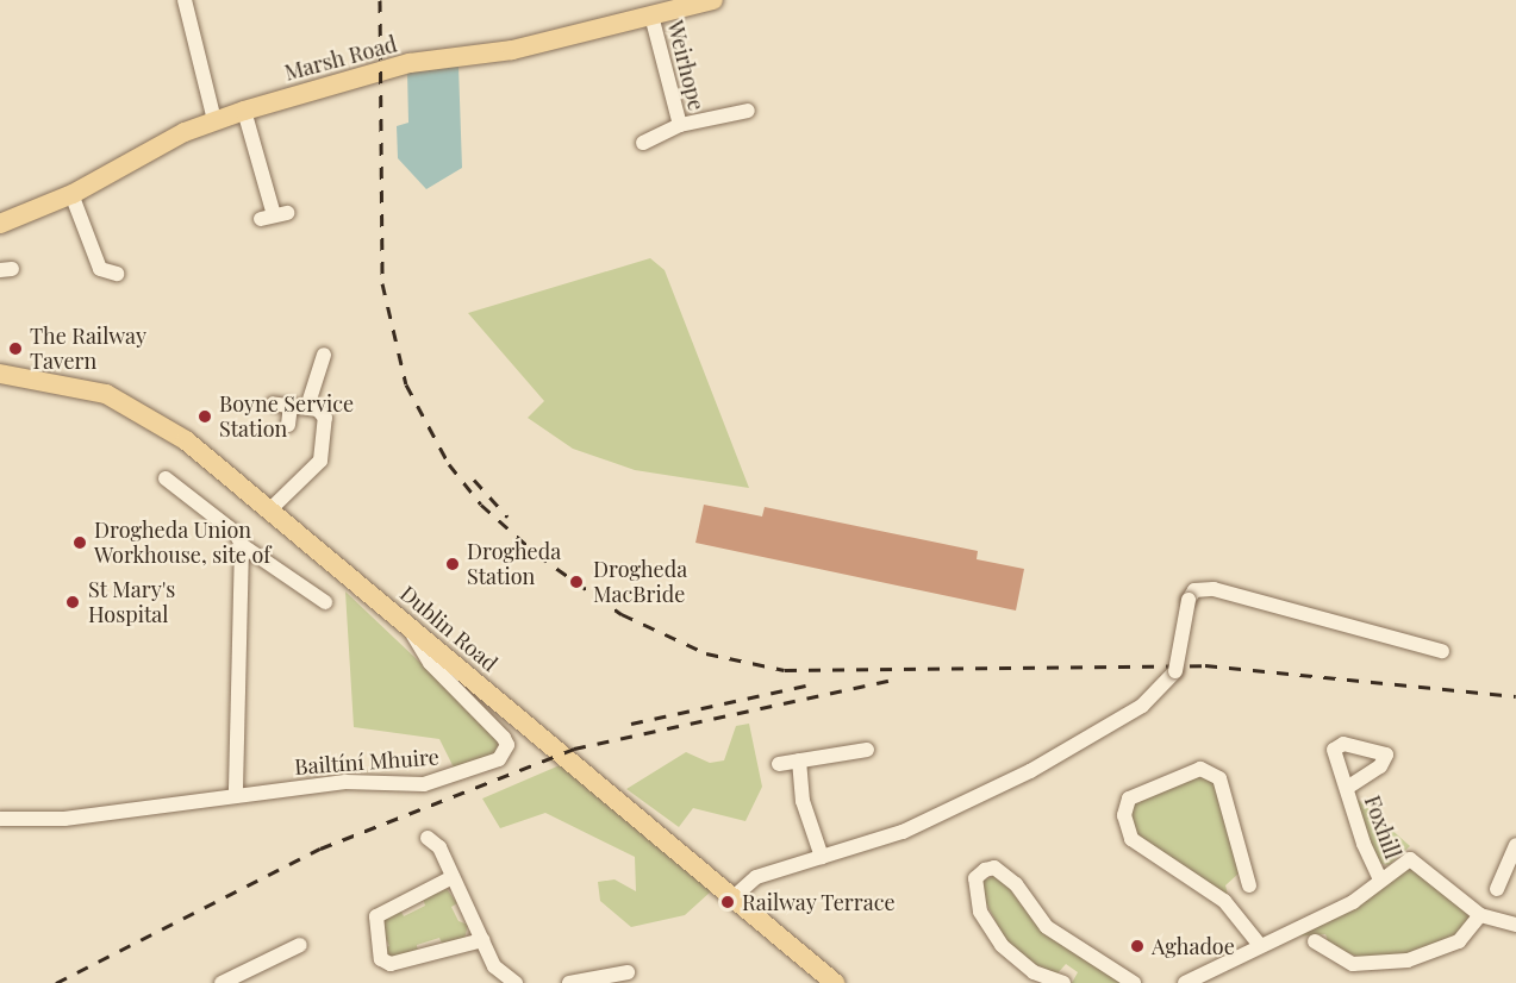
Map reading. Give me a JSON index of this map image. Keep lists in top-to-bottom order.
{
  "streets": {
    "main road": ["Marsh Road", "Dublin Road"],
    "street": ["Weirhope", "Bailtíní Mhuire", "Foxhill"]
  },
  "crossings": [
    ["Marsh Road", "Weirhope"],
    ["Dublin Road", "Bailtíní Mhuire"]
  ],
  "places": [
    "The Railway Tavern",
    "Boyne Service Station",
    "Drogheda Union Workhouse, site of",
    "Drogheda Station",
    "Drogheda MacBride",
    "St Mary's Hospital",
    "Railway Terrace",
    "Aghadoe"
  ]
}
